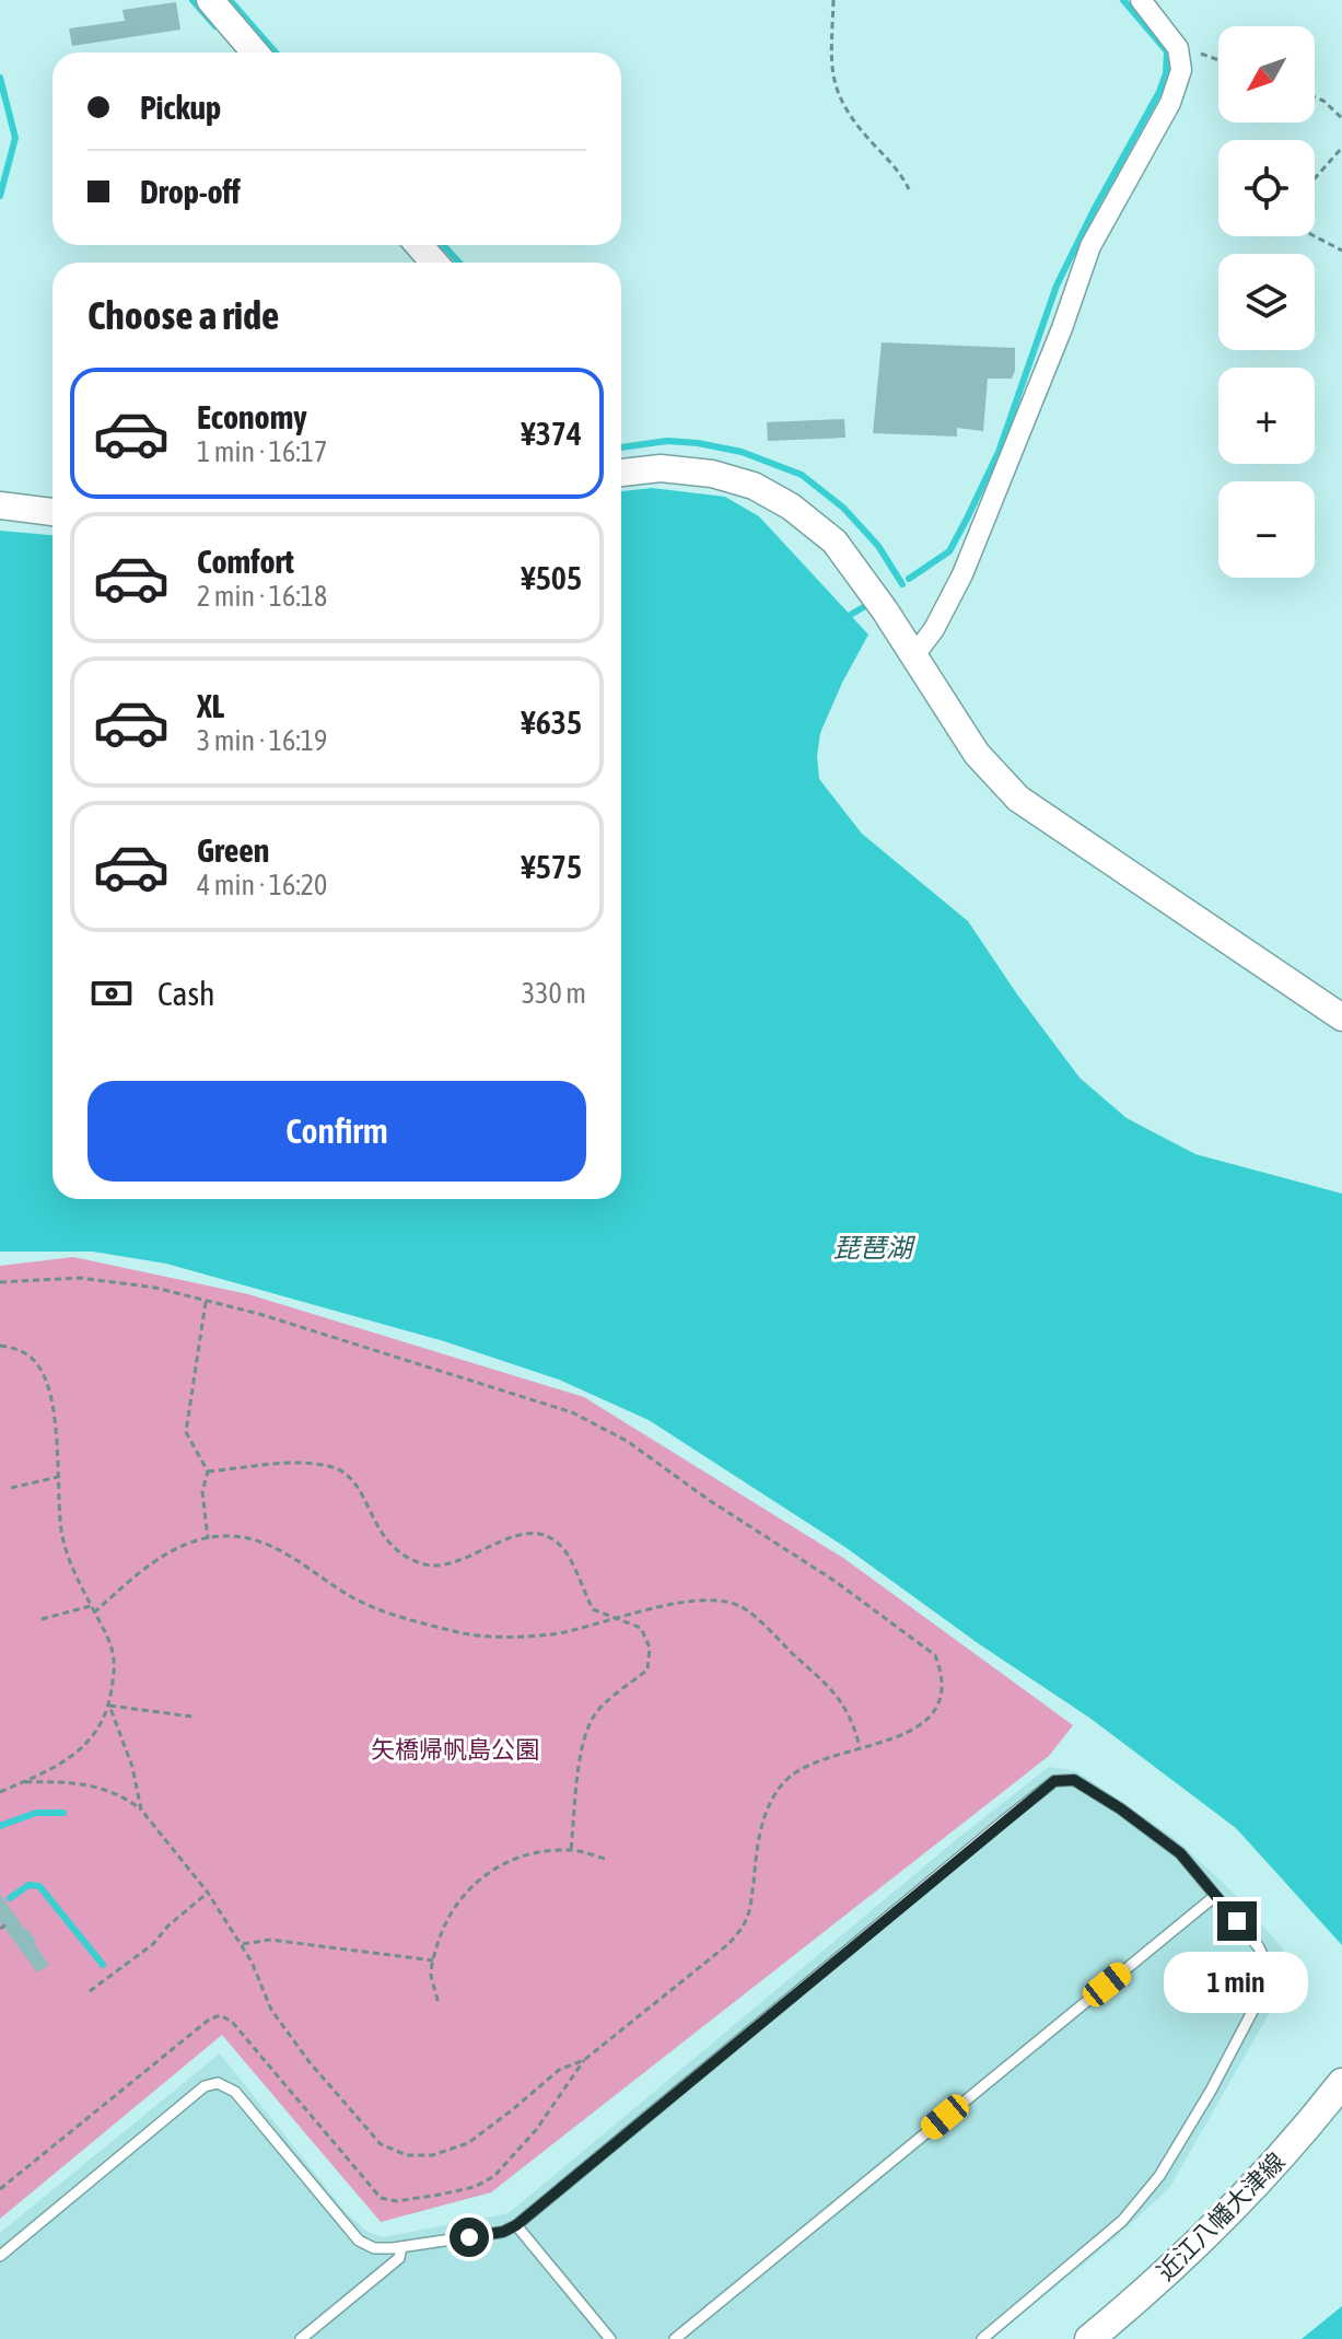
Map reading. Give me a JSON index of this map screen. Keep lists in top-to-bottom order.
{
  "streets": {
    "main road": ["近江八幡大津線"]
  },
  "water": ["琵琶湖"],
  "parks": ["矢橋帰帆島公園"],
  "north": "bottom left",
  "page": {
    "map_buttons": ["+", "−"],
    "banner": ["Pickup", "Drop-off"],
    "heading": "Choose a ride",
    "list": [
      {
        "name": "Economy",
        "note": "1 min · 16:17",
        "value": "¥374"
      },
      {
        "name": "Comfort",
        "note": "2 min · 16:18",
        "value": "¥505"
      },
      {
        "name": "XL",
        "note": "3 min · 16:19",
        "value": "¥635"
      },
      {
        "name": "Green",
        "note": "4 min · 16:20",
        "value": "¥575"
      }
    ],
    "pay": ["Cash", "330 m"],
    "buttons": "Confirm",
    "bubble": "1 min"
  }
}
